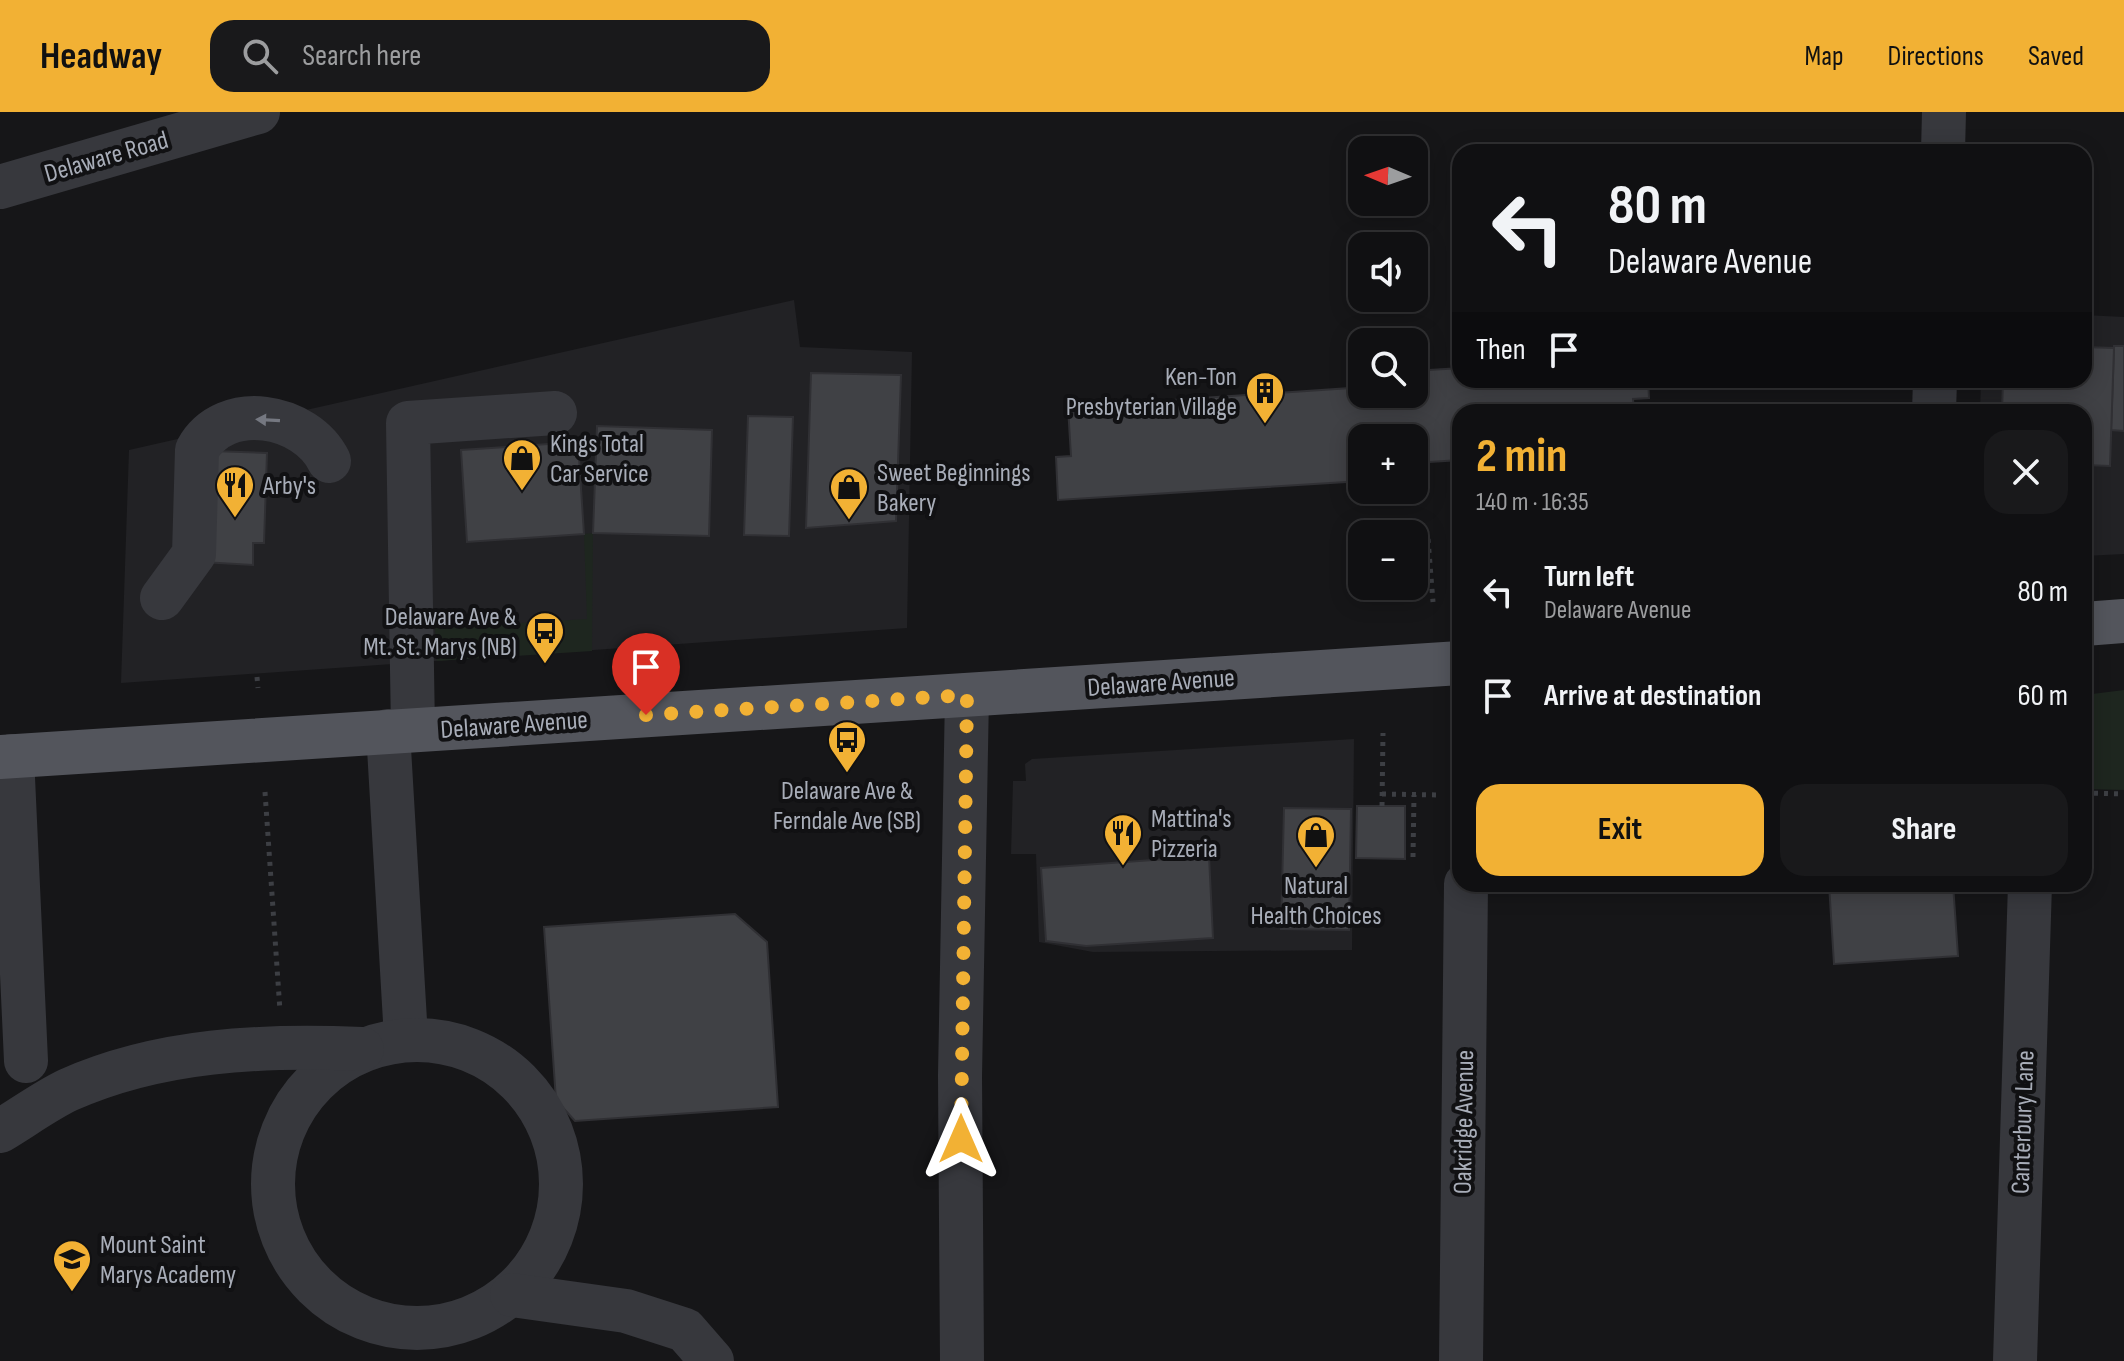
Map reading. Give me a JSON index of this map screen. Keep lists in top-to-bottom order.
{
  "streets": {
    "main road": ["Delaware Avenue"],
    "street": ["Delaware Road", "Oakridge Avenue", "Canterbury Lane"]
  },
  "places": {
    "building": ["Ken-Ton Presbyterian Village"],
    "shop": ["Kings Total Car Service", "Sweet Beginnings Bakery", "Natural Health Choices"],
    "restaurant": ["Arby's", "Mattina's Pizzeria"],
    "bus stop": ["Delaware Ave & Mt. St. Marys (NB)", "Delaware Ave & Ferndale Ave (SB)"],
    "school or university": ["Mount Saint Marys Academy"]
  },
  "north": "left",
  "page": {
    "header": "Headway",
    "search": "Search here",
    "nav": ["Map", "Directions", "Saved"],
    "map_buttons": ["+", "−"],
    "turn": ["80 m", "Delaware Avenue"],
    "then": "Then",
    "heading": ["2 min", "140 m · 16:35"],
    "list": [
      {
        "name": "Turn left",
        "note": "Delaware Avenue",
        "value": "80 m"
      },
      {
        "name": "Arrive at destination",
        "value": "60 m"
      }
    ],
    "buttons": ["Exit", "Share"]
  }
}
